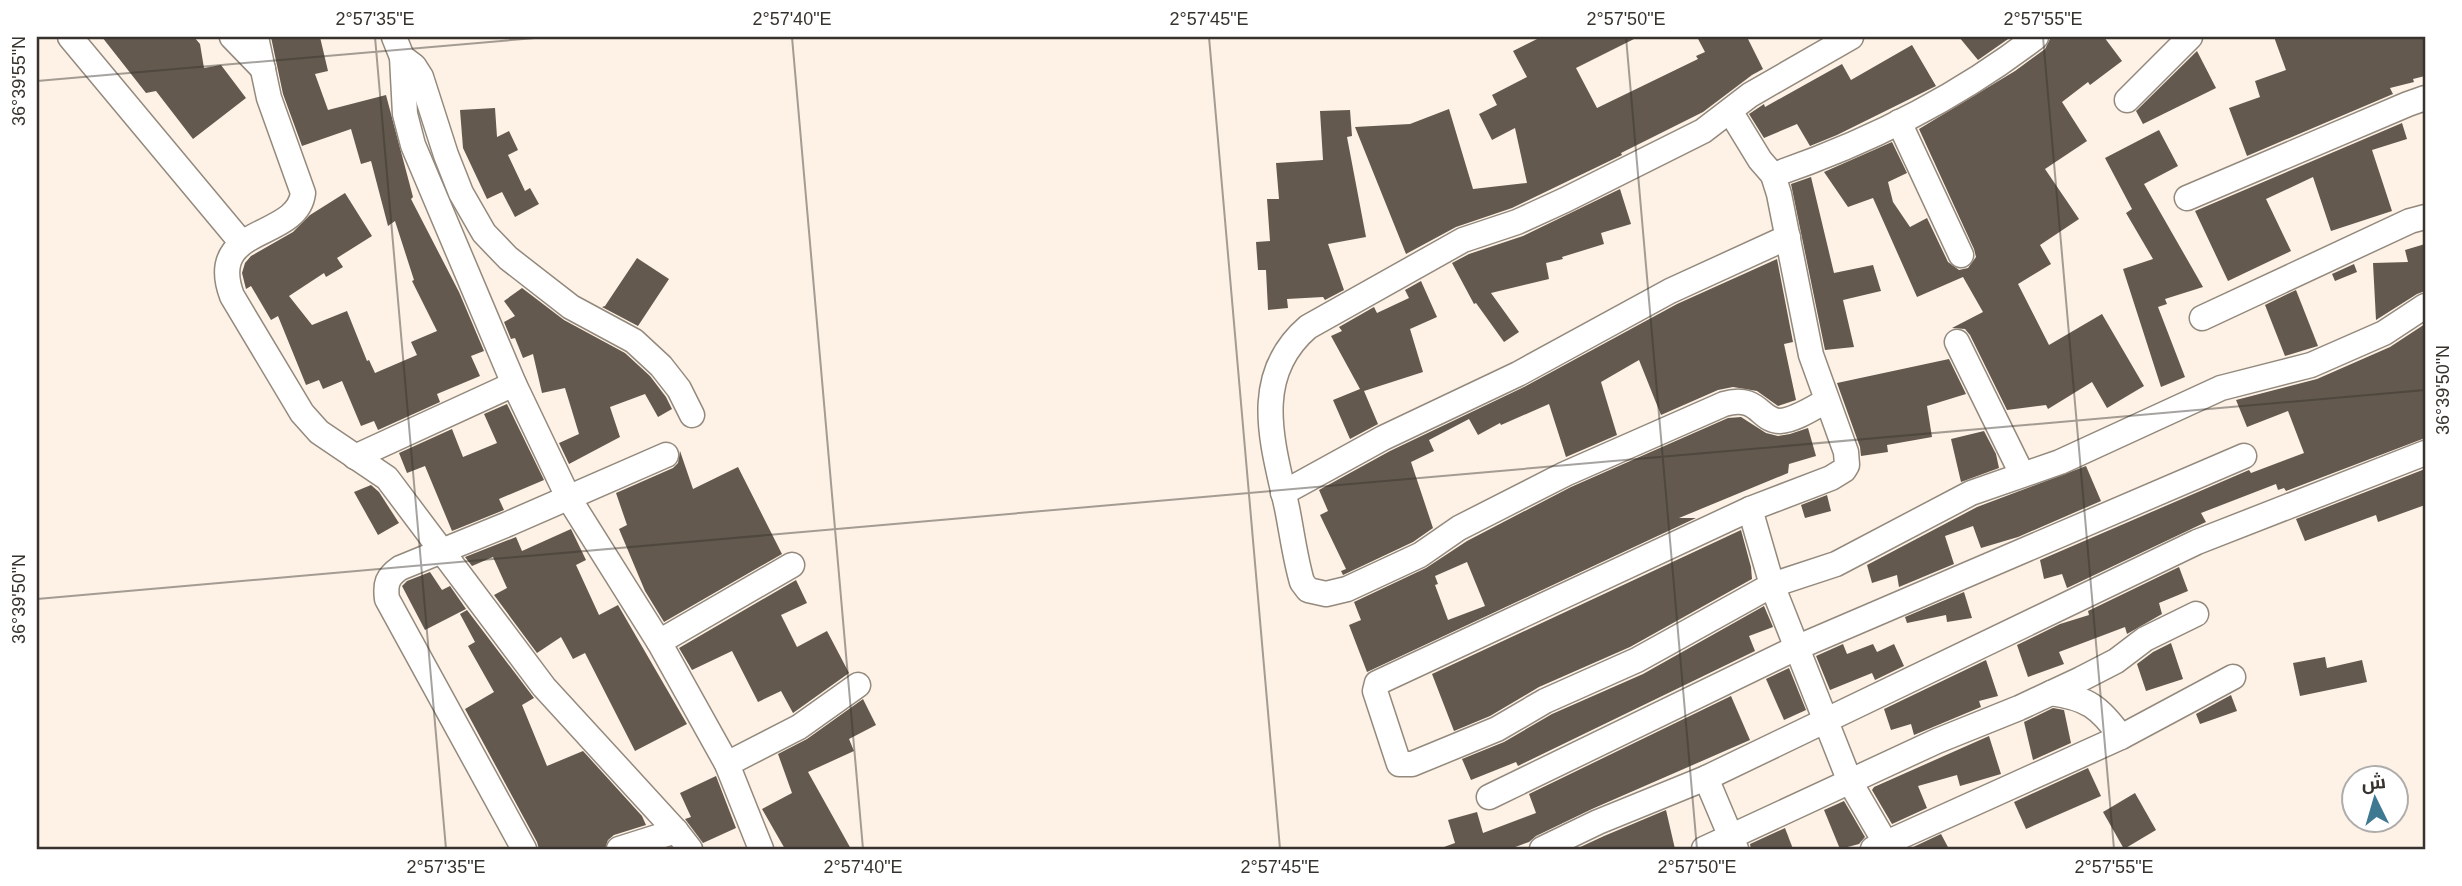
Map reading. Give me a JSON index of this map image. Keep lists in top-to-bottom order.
{
  "north": "top",
  "coordinates": [
    "2°57'35\"E",
    "2°57'40\"E",
    "2°57'45\"E",
    "2°57'50\"E",
    "2°57'55\"E",
    "36°39'55\"N",
    "36°39'50\"N"
  ]
}
